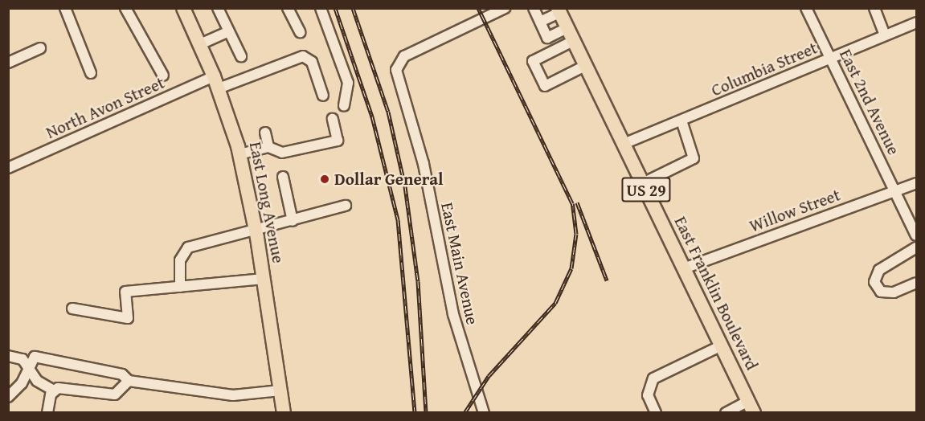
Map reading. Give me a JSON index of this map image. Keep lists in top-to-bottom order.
{
  "streets": {
    "main road": ["US 29", "East Long Avenue", "East Franklin Boulevard"],
    "street": [
      "Columbia Street",
      "East 2nd Avenue",
      "North Avon Street",
      "Willow Street",
      "East Main Avenue"
    ]
  },
  "crossings": [
    ["Columbia Street", "East 2nd Avenue"],
    ["Columbia Street", "East Franklin Boulevard"],
    ["East 2nd Avenue", "Willow Street"],
    ["North Avon Street", "East Long Avenue"],
    ["Willow Street", "East Franklin Boulevard"]
  ],
  "places": ["Dollar General"]
}
